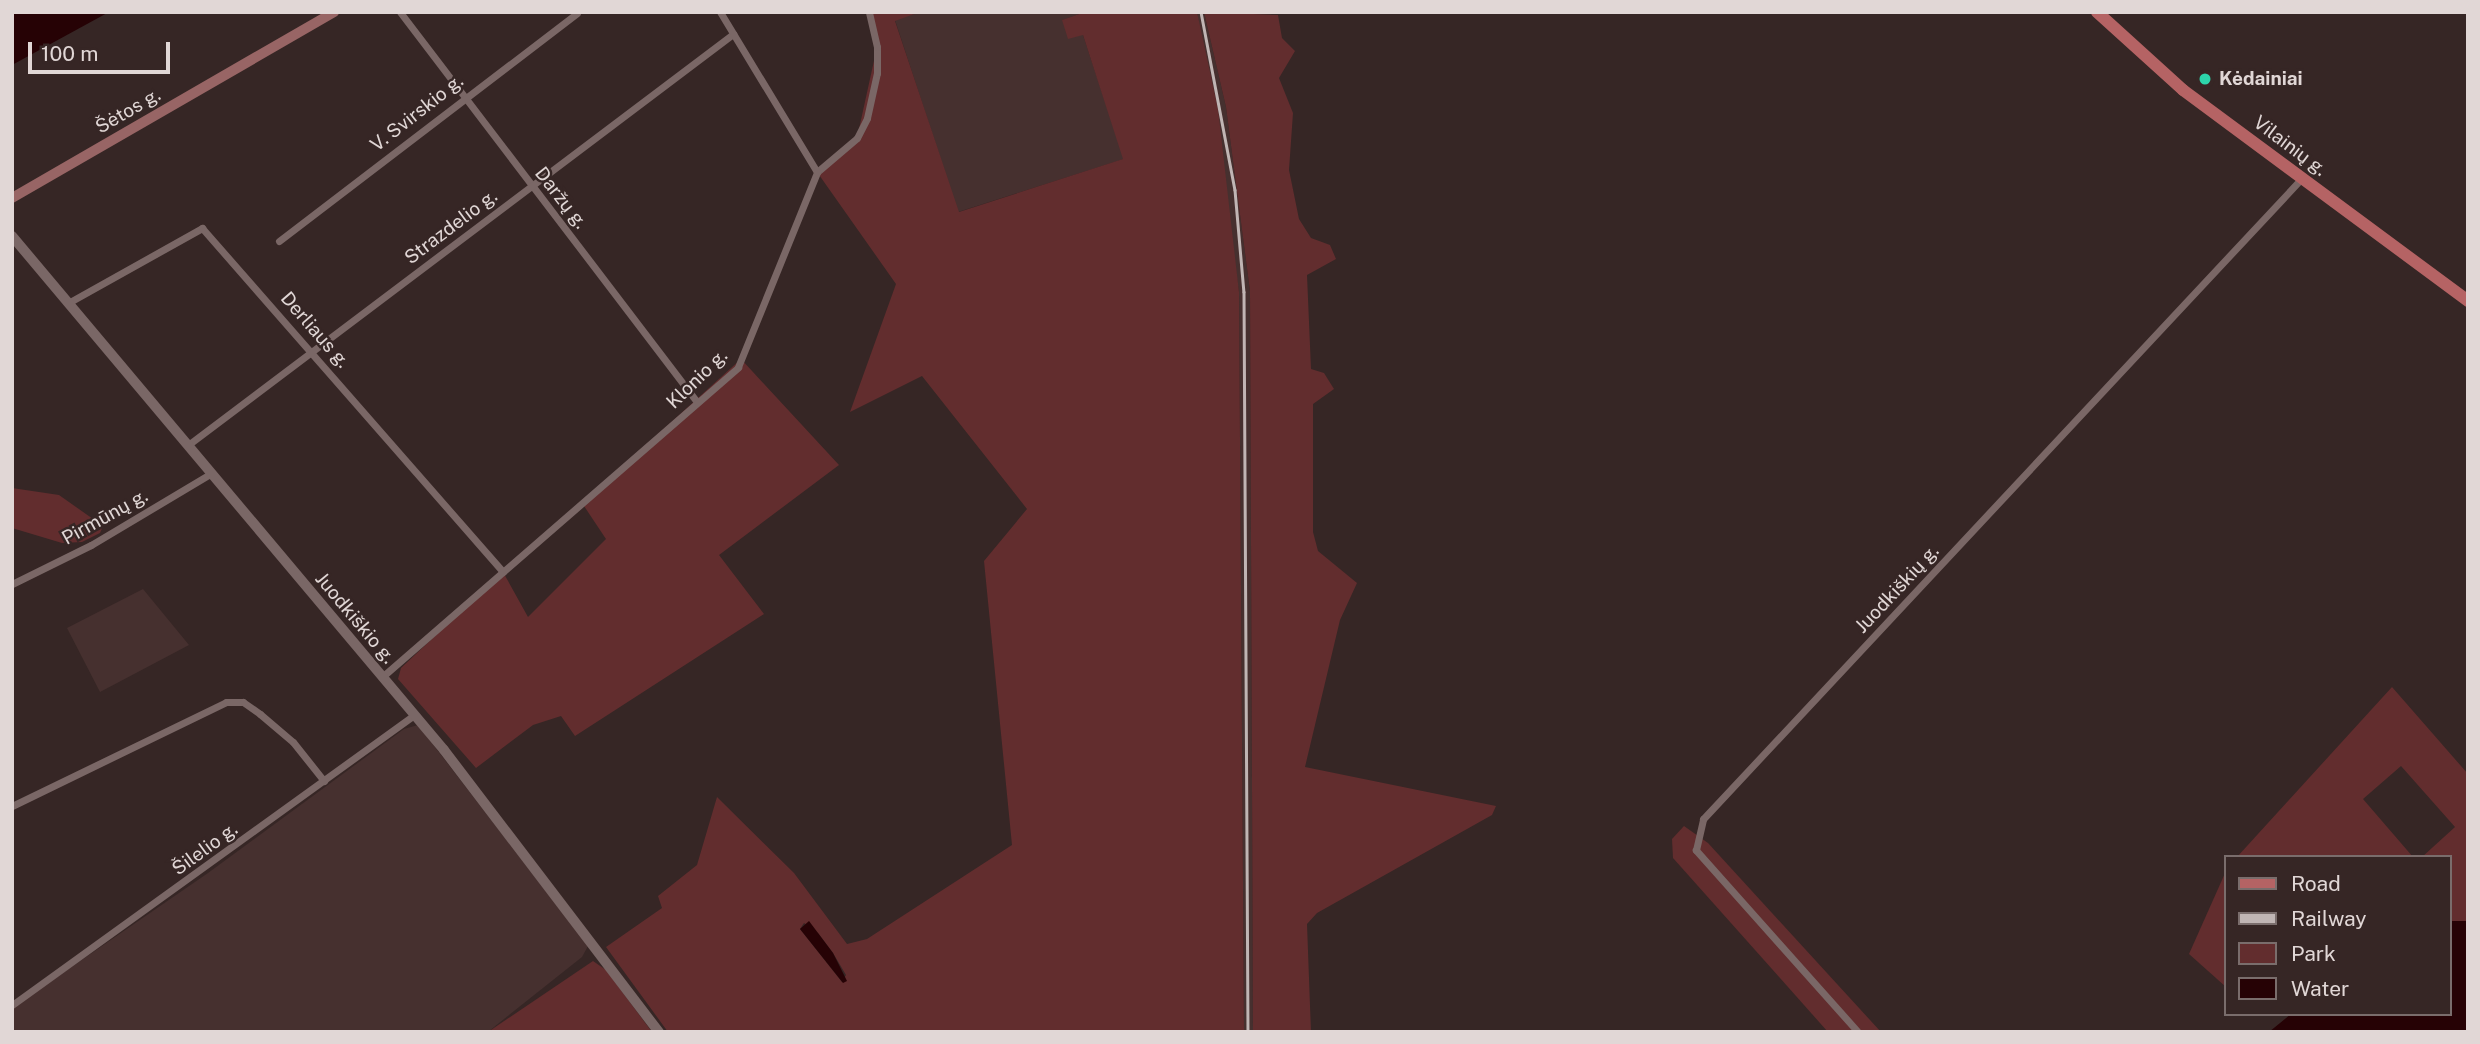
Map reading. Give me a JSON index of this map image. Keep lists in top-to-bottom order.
{
  "streets": {
    "main road": ["Šėtos g.", "Vilainių g."],
    "street": [
      "V. Svirskio g.",
      "Daržų g.",
      "Strazdelio g.",
      "Derliaus g.",
      "Klonio g.",
      "Pirmūnų g.",
      "Juodkiškių g.",
      "Juodkiškio g.",
      "Šilelio g."
    ]
  },
  "crossings": [
    ["V. Svirskio g.", "Daržų g."],
    ["Vilainių g.", "Juodkiškių g."],
    ["Daržų g.", "Strazdelio g."],
    ["Daržų g.", "Klonio g."],
    ["Strazdelio g.", "Derliaus g."],
    ["Strazdelio g.", "Juodkiškio g."],
    ["Derliaus g.", "Klonio g."],
    ["Derliaus g.", "Juodkiškio g."],
    ["Klonio g.", "Juodkiškio g."],
    ["Pirmūnų g.", "Juodkiškio g."],
    ["Juodkiškio g.", "Šilelio g."]
  ],
  "places": ["Kėdainiai"],
  "legend": [
    "Road",
    "Railway",
    "Park",
    "Water"
  ],
  "scale_bar": "100 m"
}
